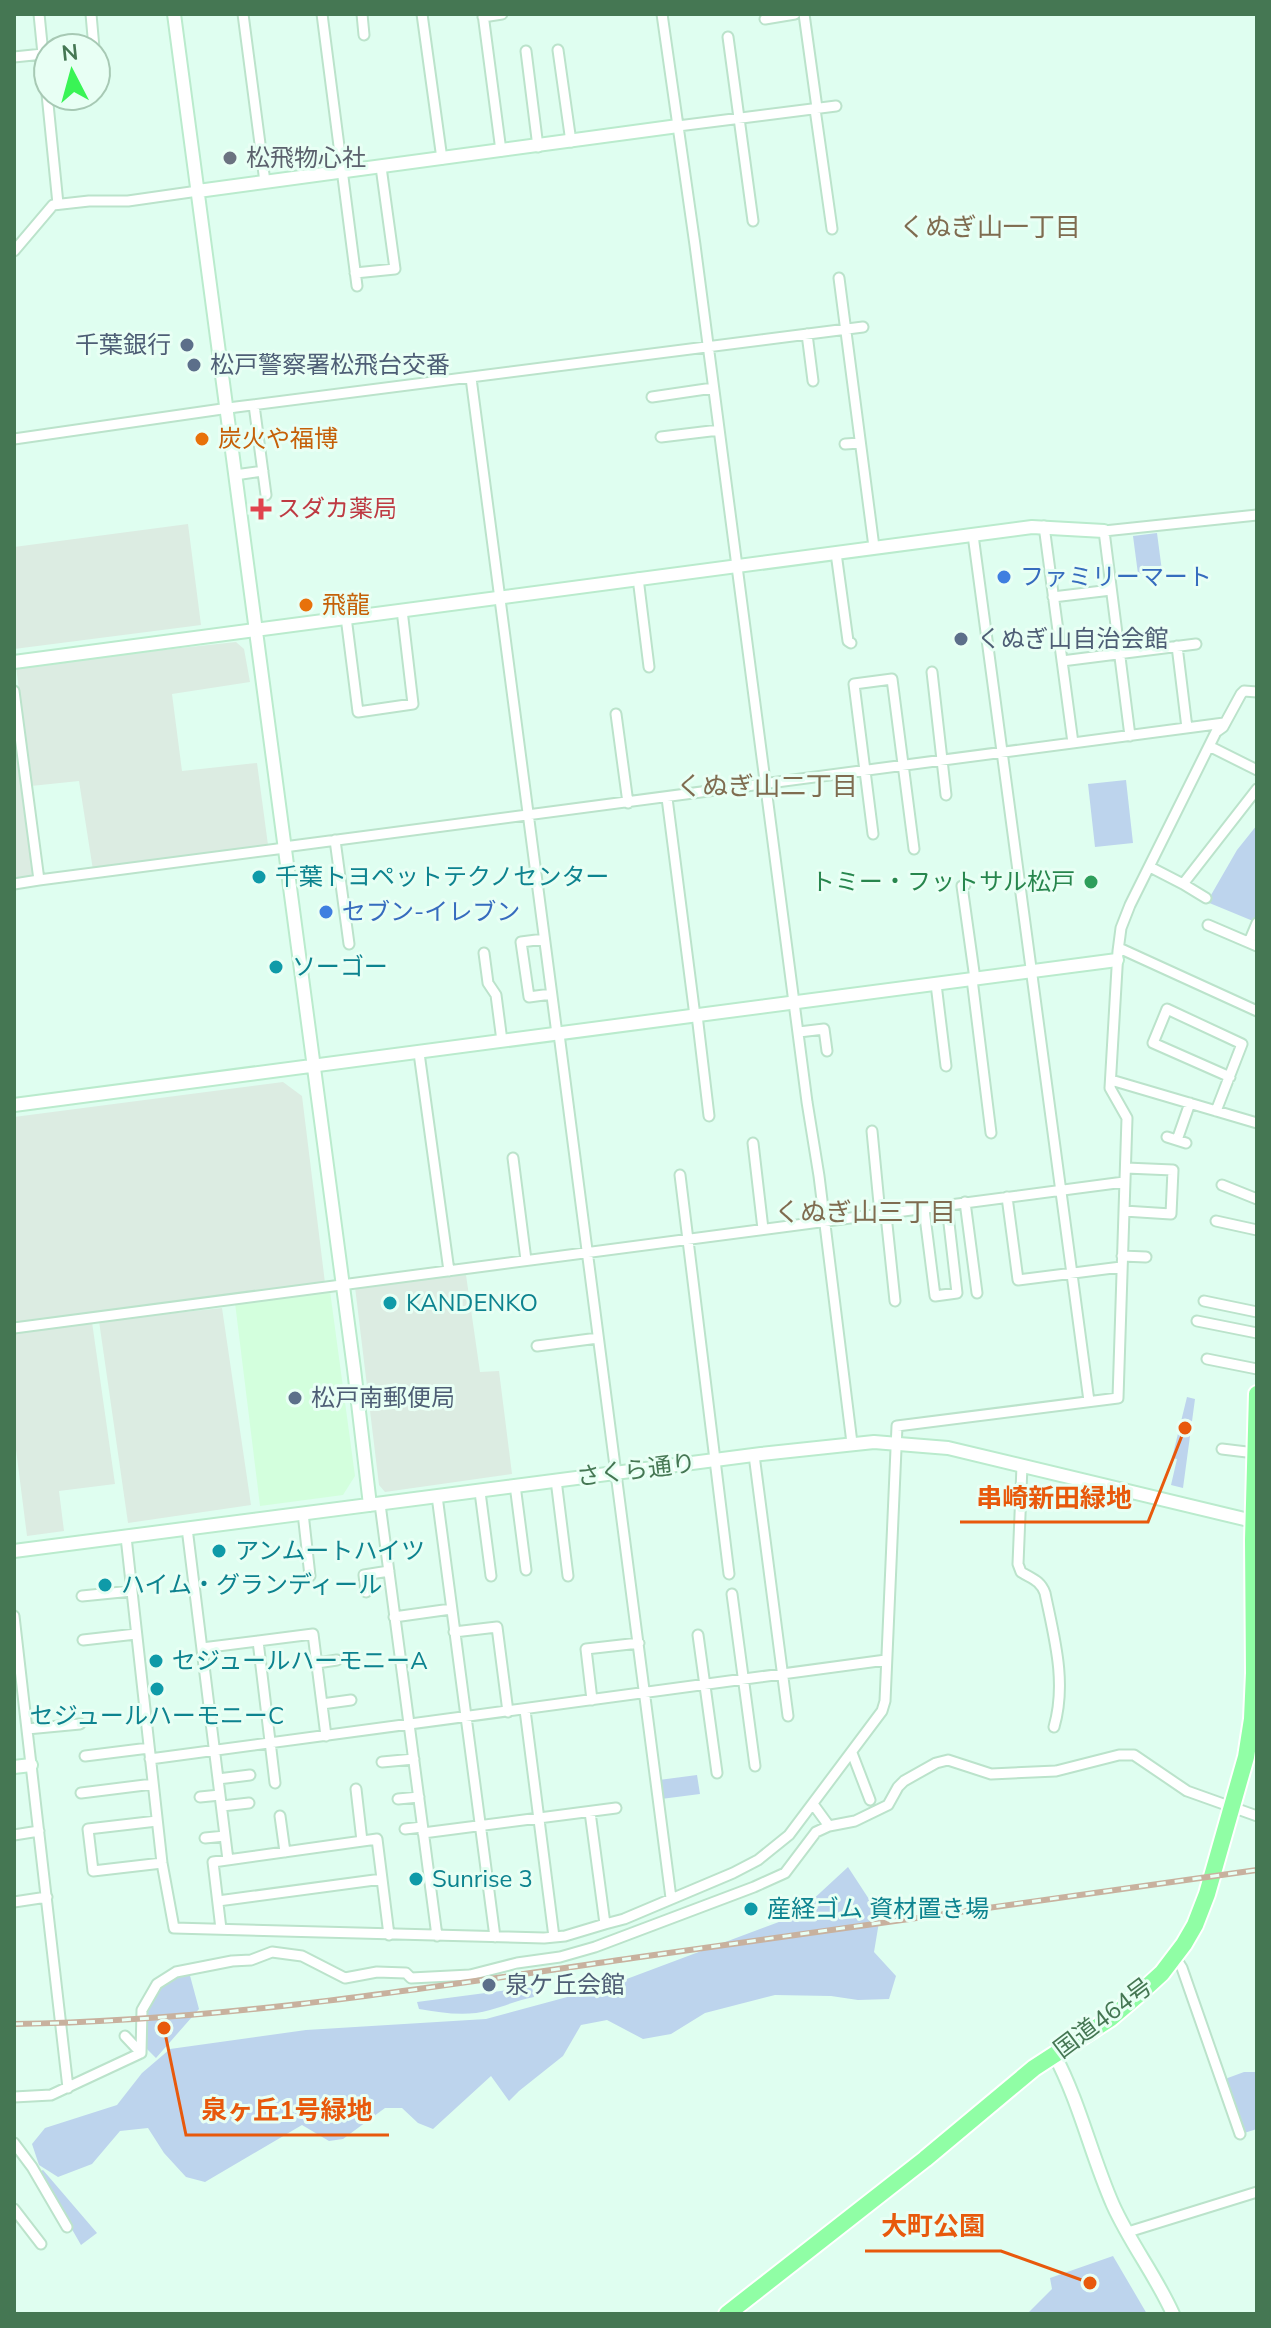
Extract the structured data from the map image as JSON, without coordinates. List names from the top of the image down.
{
  "streets": {
    "highway": ["国道464号"],
    "street": ["さくら通り"]
  },
  "crossings": [
    ["さくら通り", "国道464号"]
  ],
  "districts": ["くぬぎ山一丁目", "くぬぎ山二丁目", "くぬぎ山三丁目"],
  "places": {
    "other": [
      "松飛物心社",
      "千葉銀行",
      "松戸警察署松飛台交番",
      "炭火や福博",
      "ファミリーマート",
      "飛龍",
      "くぬぎ山自治会館",
      "千葉トヨペットテクノセンター",
      "トミー・フットサル松戸",
      "セブン-イレブン",
      "ソーゴー",
      "KANDENKO",
      "松戸南郵便局",
      "串崎新田緑地",
      "アンムートハイツ",
      "ハイム・グランディール",
      "セジュールハーモニーA",
      "セジュールハーモニーC",
      "Sunrise 3",
      "産経ゴム 資材置き場",
      "泉ケ丘会館",
      "泉ヶ丘1号緑地",
      "大町公園"
    ],
    "health": ["スダカ薬局"]
  },
  "north": "top"
}
